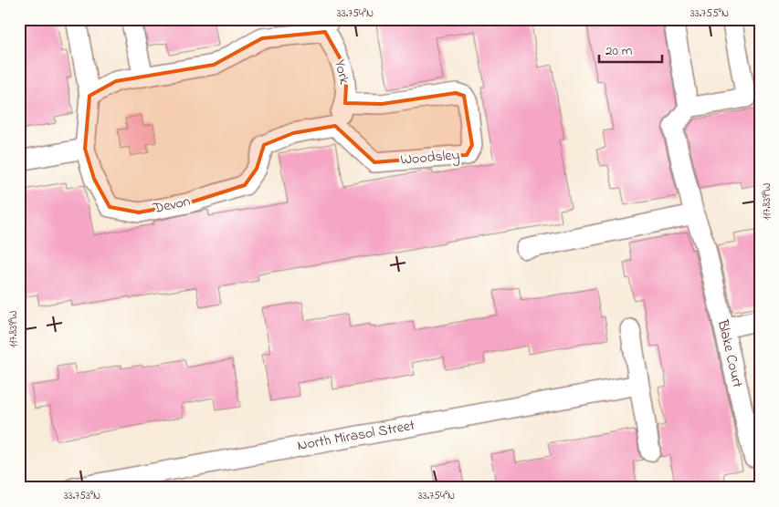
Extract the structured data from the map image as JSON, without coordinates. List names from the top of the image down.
{
  "streets": {
    "street": [
      "York",
      "Woodsley",
      "Devon",
      "Blake Court",
      "North Mirasol Street"
    ]
  },
  "crossings": [
    ["York", "Woodsley"],
    ["York", "Devon"],
    ["Woodsley", "Devon"]
  ],
  "scale_bar": "20 m",
  "coordinates": [
    "33.754°N",
    "33.755°N",
    "117.839°W",
    "33.753°N"
  ]
}
